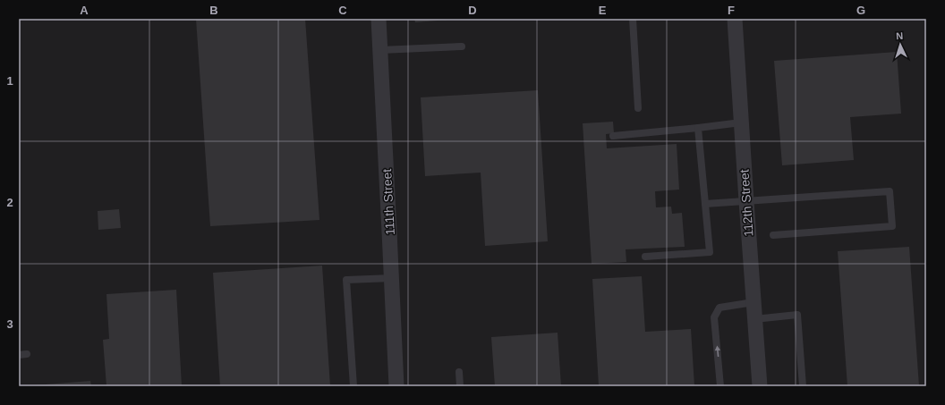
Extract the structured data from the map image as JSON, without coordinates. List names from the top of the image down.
{
  "streets": {
    "street": ["111th Street", "112th Street"]
  },
  "north": "top",
  "grid": {
    "columns": [
      "A",
      "B",
      "C",
      "D",
      "E",
      "F",
      "G"
    ],
    "rows": ["1", "2", "3"]
  }
}
